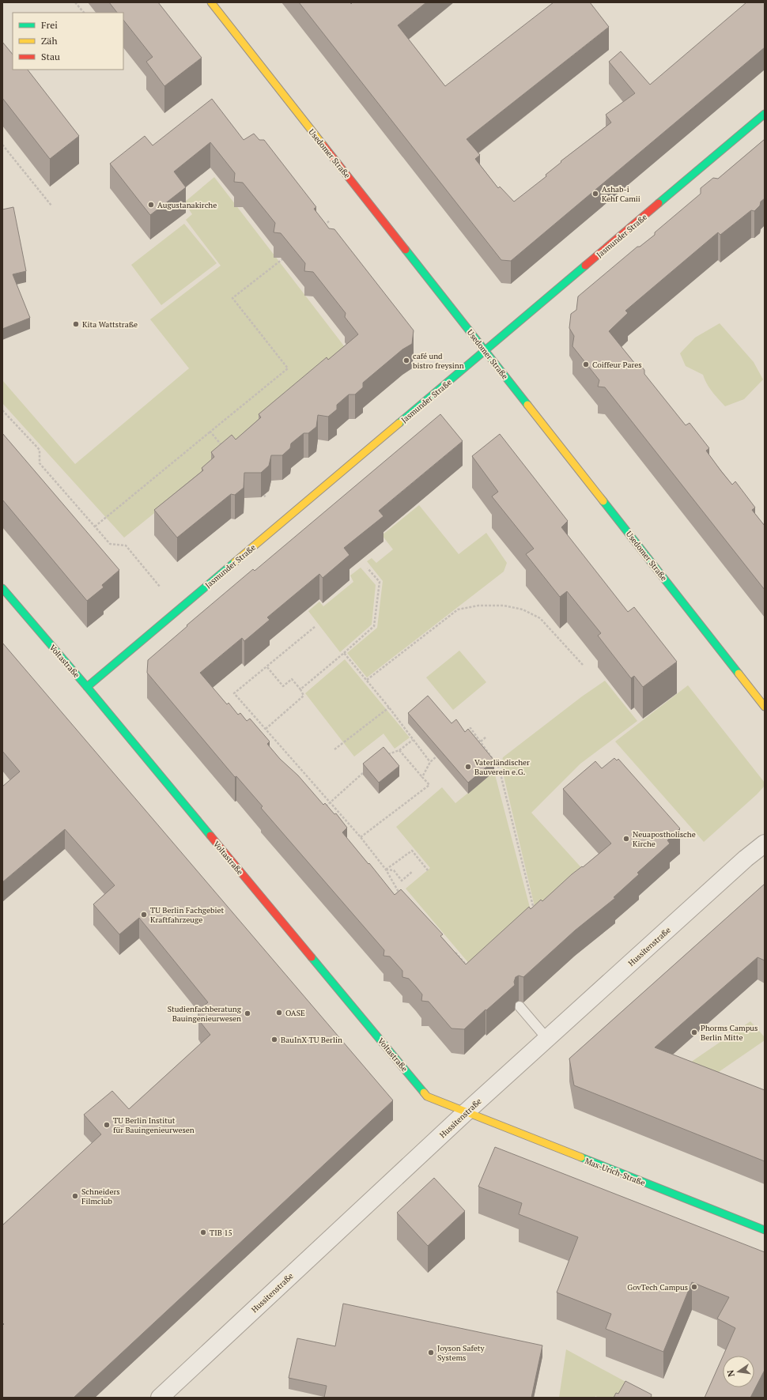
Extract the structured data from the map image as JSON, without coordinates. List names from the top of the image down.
{
  "streets": {
    "street": [
      "Usedomer Straße",
      "Jasmunder Straße",
      "Voltastraße",
      "Hussitenstraße",
      "Max-Urich-Straße"
    ]
  },
  "crossings": [
    ["Usedomer Straße", "Jasmunder Straße"],
    ["Jasmunder Straße", "Voltastraße"],
    ["Voltastraße", "Hussitenstraße"],
    ["Voltastraße", "Max-Urich-Straße"],
    ["Hussitenstraße", "Max-Urich-Straße"]
  ],
  "places": [
    "Ashab-i Kehf Camii",
    "Augustanakirche",
    "Kita Wattstraße",
    "café und bistro freysinn",
    "Coiffeur Pares",
    "Vaterländischer Bauverein e.G.",
    "Neuapostholische Kirche",
    "TU Berlin Fachgebiet Kraftfahrzeuge",
    "OASE",
    "Studienfachberatung Bauingenieurwesen",
    "Phorms Campus Berlin Mitte",
    "BauInX TU Berlin",
    "TU Berlin Institut für Bauingenieurwesen",
    "Schneiders Filmclub",
    "TIB 15",
    "GovTech Campus",
    "Joyson Safety Systems"
  ],
  "legend": ["Frei", "Zäh", "Stau"],
  "north": "left"
}
